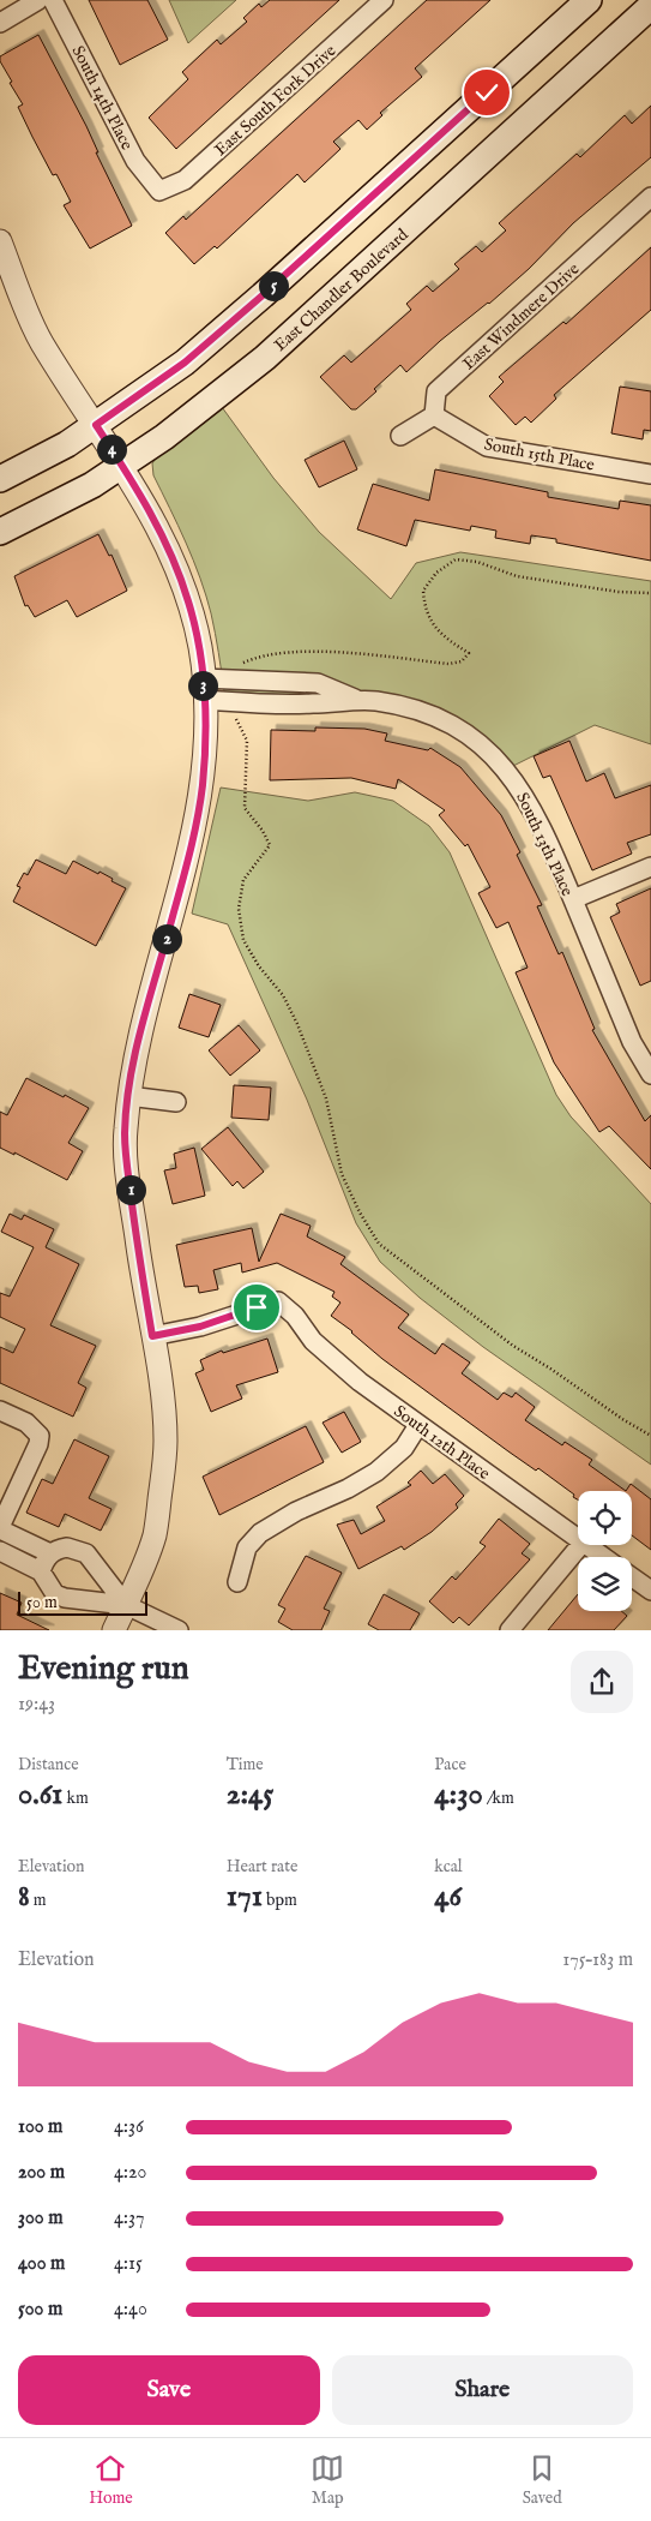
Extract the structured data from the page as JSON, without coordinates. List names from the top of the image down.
{
  "streets": {
    "main road": ["East Chandler Boulevard"],
    "street": [
      "South 14th Place",
      "East South Fork Drive",
      "East Windmere Drive",
      "South 15th Place",
      "South 13th Place",
      "South 12th Place"
    ]
  },
  "crossings": [
    ["South 14th Place", "East South Fork Drive"],
    ["East Windmere Drive", "South 15th Place"]
  ],
  "scale_bar": "50 m",
  "page": {
    "pins": [
      "5",
      "4",
      "3",
      "2",
      "1"
    ],
    "scale": "50 m",
    "heading": ["Evening run", "19:43"],
    "stats": [
      ["Distance", "0.61 km"],
      ["Time", "2:45"],
      ["Pace", "4:30 /km"],
      ["Elevation", "8 m"],
      ["Heart rate", "171 bpm"],
      ["kcal", "46"]
    ],
    "chart": ["Elevation", "175–183 m"],
    "list": [
      {
        "name": "100 m",
        "note": "4:36"
      },
      {
        "name": "200 m",
        "note": "4:20"
      },
      {
        "name": "300 m",
        "note": "4:37"
      },
      {
        "name": "400 m",
        "note": "4:15"
      },
      {
        "name": "500 m",
        "note": "4:40"
      }
    ],
    "buttons": ["Save", "Share"],
    "tabs": ["Home", "Map", "Saved"]
  }
}
